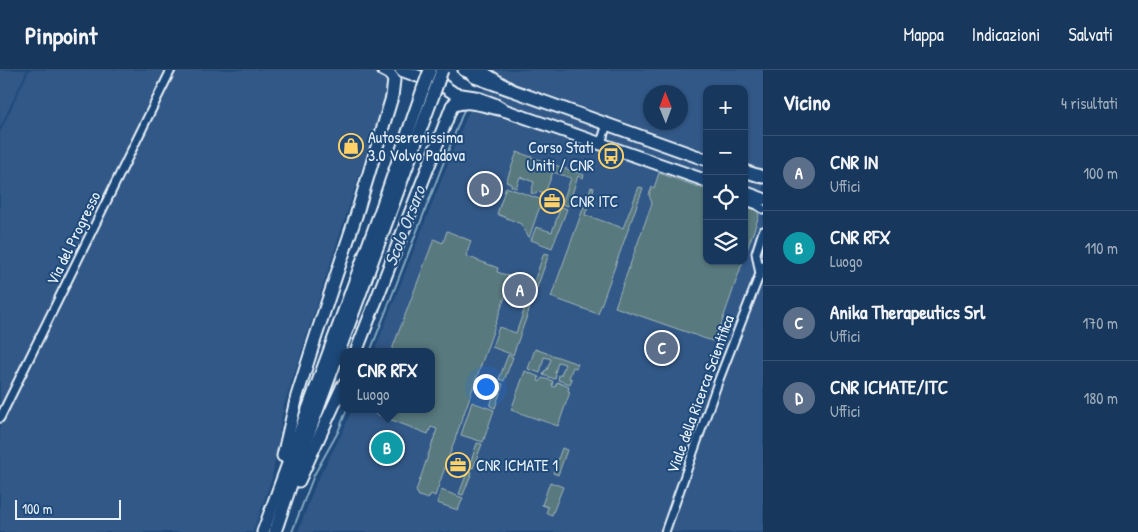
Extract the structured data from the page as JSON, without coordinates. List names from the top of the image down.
{
  "streets": {
    "street": ["Via del Progresso", "Viale della Ricerca Scientifica"]
  },
  "water": ["Scolo Orsaro"],
  "places": {
    "shop": ["Autoserenissima 3.0 Volvo Padova"],
    "bus stop": ["Corso Stati Uniti / CNR"],
    "office": ["CNR ITC", "CNR ICMATE 1"]
  },
  "scale_bar": "100 m",
  "north": "top",
  "page": {
    "header": "Pinpoint",
    "nav": ["Mappa", "Indicazioni", "Salvati"],
    "heading": ["Vicino", "4 risultati"],
    "map_buttons": ["+", "−"],
    "list": [
      {
        "mark": "A",
        "name": "CNR IN",
        "note": "Uffici",
        "value": "100 m"
      },
      {
        "mark": "B",
        "name": "CNR RFX",
        "note": "Luogo",
        "value": "110 m"
      },
      {
        "mark": "C",
        "name": "Anika Therapeutics Srl",
        "note": "Uffici",
        "value": "170 m"
      },
      {
        "mark": "D",
        "name": "CNR ICMATE/ITC",
        "note": "Uffici",
        "value": "180 m"
      }
    ],
    "pins": [
      "D",
      "A",
      "C",
      "B"
    ],
    "popup": ["CNR RFX", "Luogo"],
    "scale": "100 m"
  }
}
